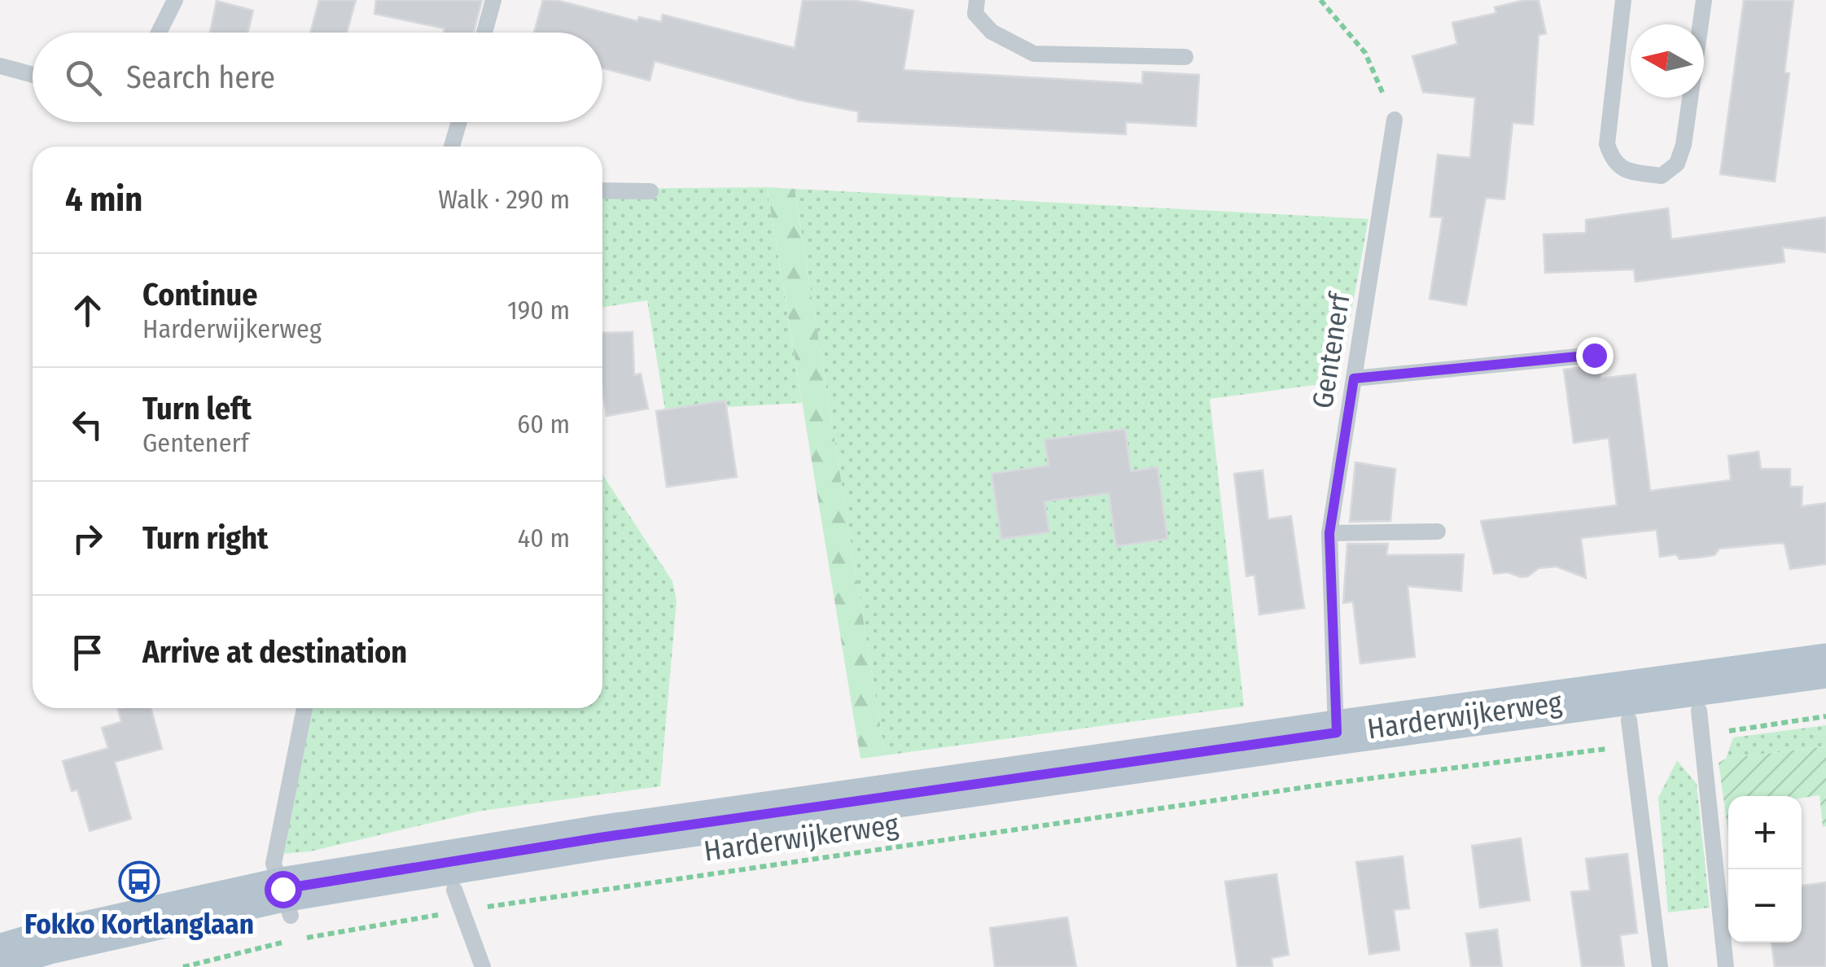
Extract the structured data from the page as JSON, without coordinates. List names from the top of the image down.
{
  "streets": {
    "main road": ["Harderwijkerweg"],
    "lane": ["Gentenerf"]
  },
  "crossings": [
    ["Gentenerf", "Harderwijkerweg"]
  ],
  "places": {
    "bus stop": ["Fokko Kortlanglaan"]
  },
  "north": "left",
  "page": {
    "search": "Search here",
    "heading": ["4 min", "Walk · 290 m"],
    "list": [
      ["Continue", "Harderwijkerweg", "190 m"],
      ["Turn left", "Gentenerf", "60 m"],
      ["Turn right", "40 m"],
      "Arrive at destination"
    ],
    "map_buttons": ["+", "−"]
  }
}
